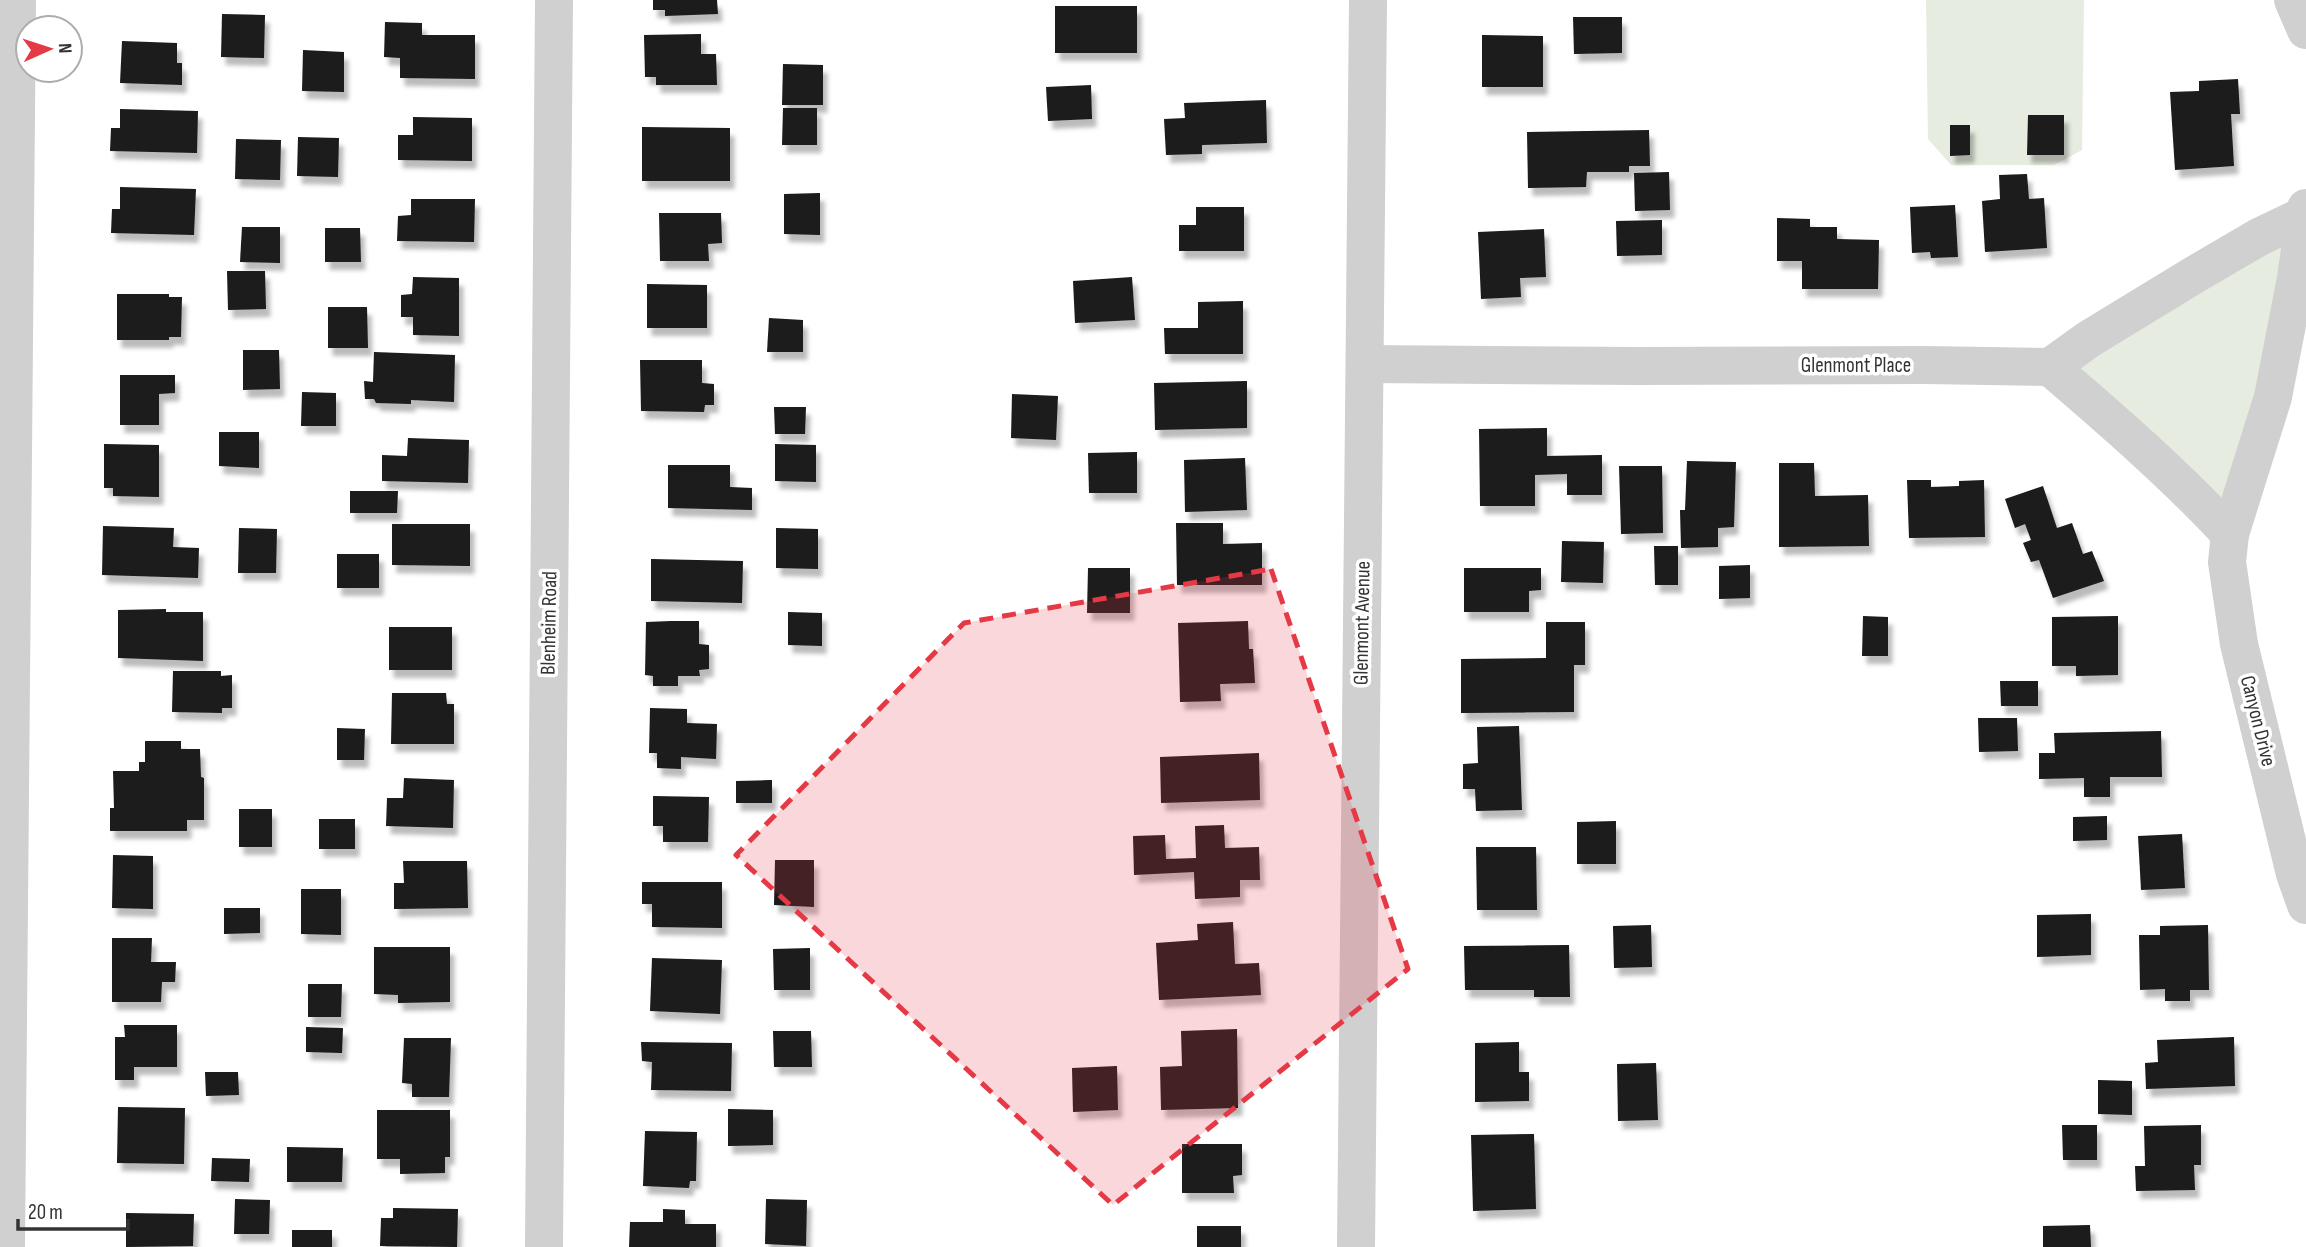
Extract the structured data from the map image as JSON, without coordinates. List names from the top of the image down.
{
  "streets": {
    "street": [
      "Glenmont Place",
      "Blenheim Road",
      "Glenmont Avenue",
      "Canyon Drive"
    ]
  },
  "crossings": [
    ["Glenmont Place", "Glenmont Avenue"]
  ],
  "scale_bar": "20 m",
  "north": "right"
}
